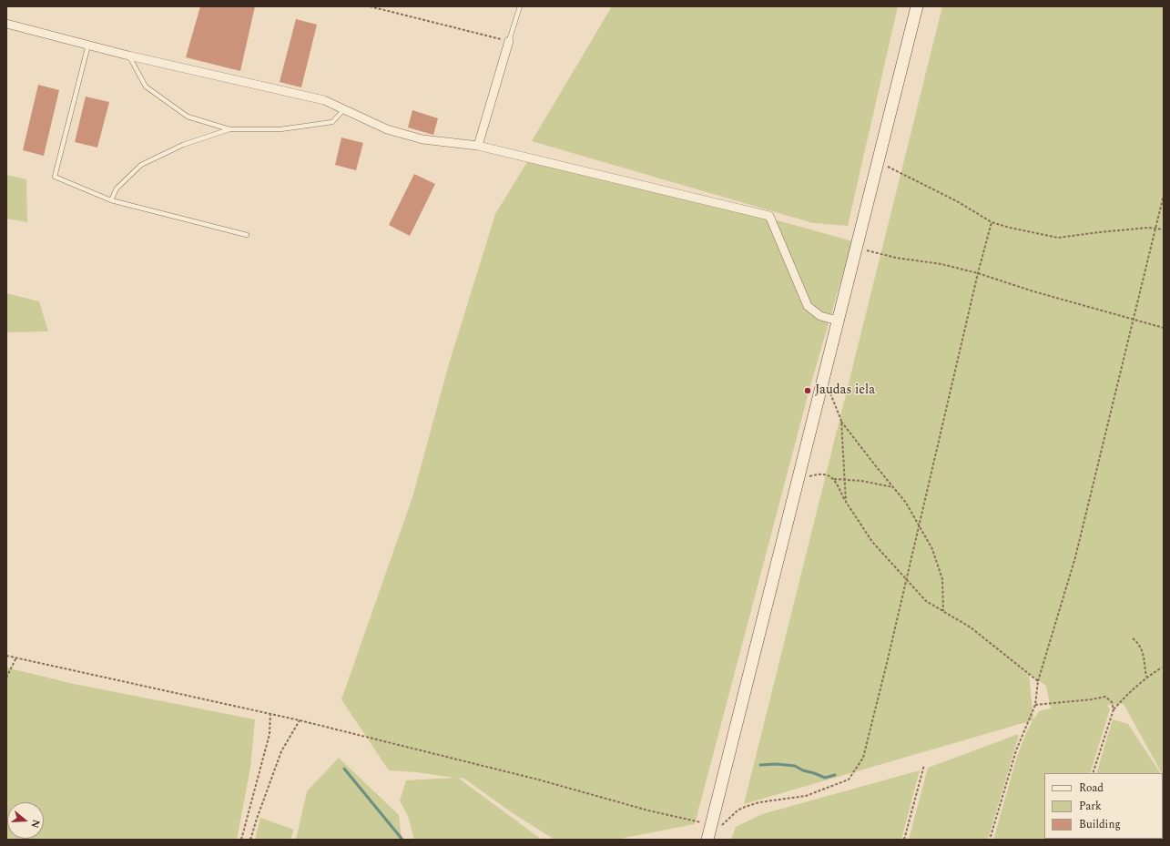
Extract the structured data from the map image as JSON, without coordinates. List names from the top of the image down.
{
  "places": ["Jaudas iela"],
  "legend": ["Road", "Park", "Building"],
  "north": "right"
}
